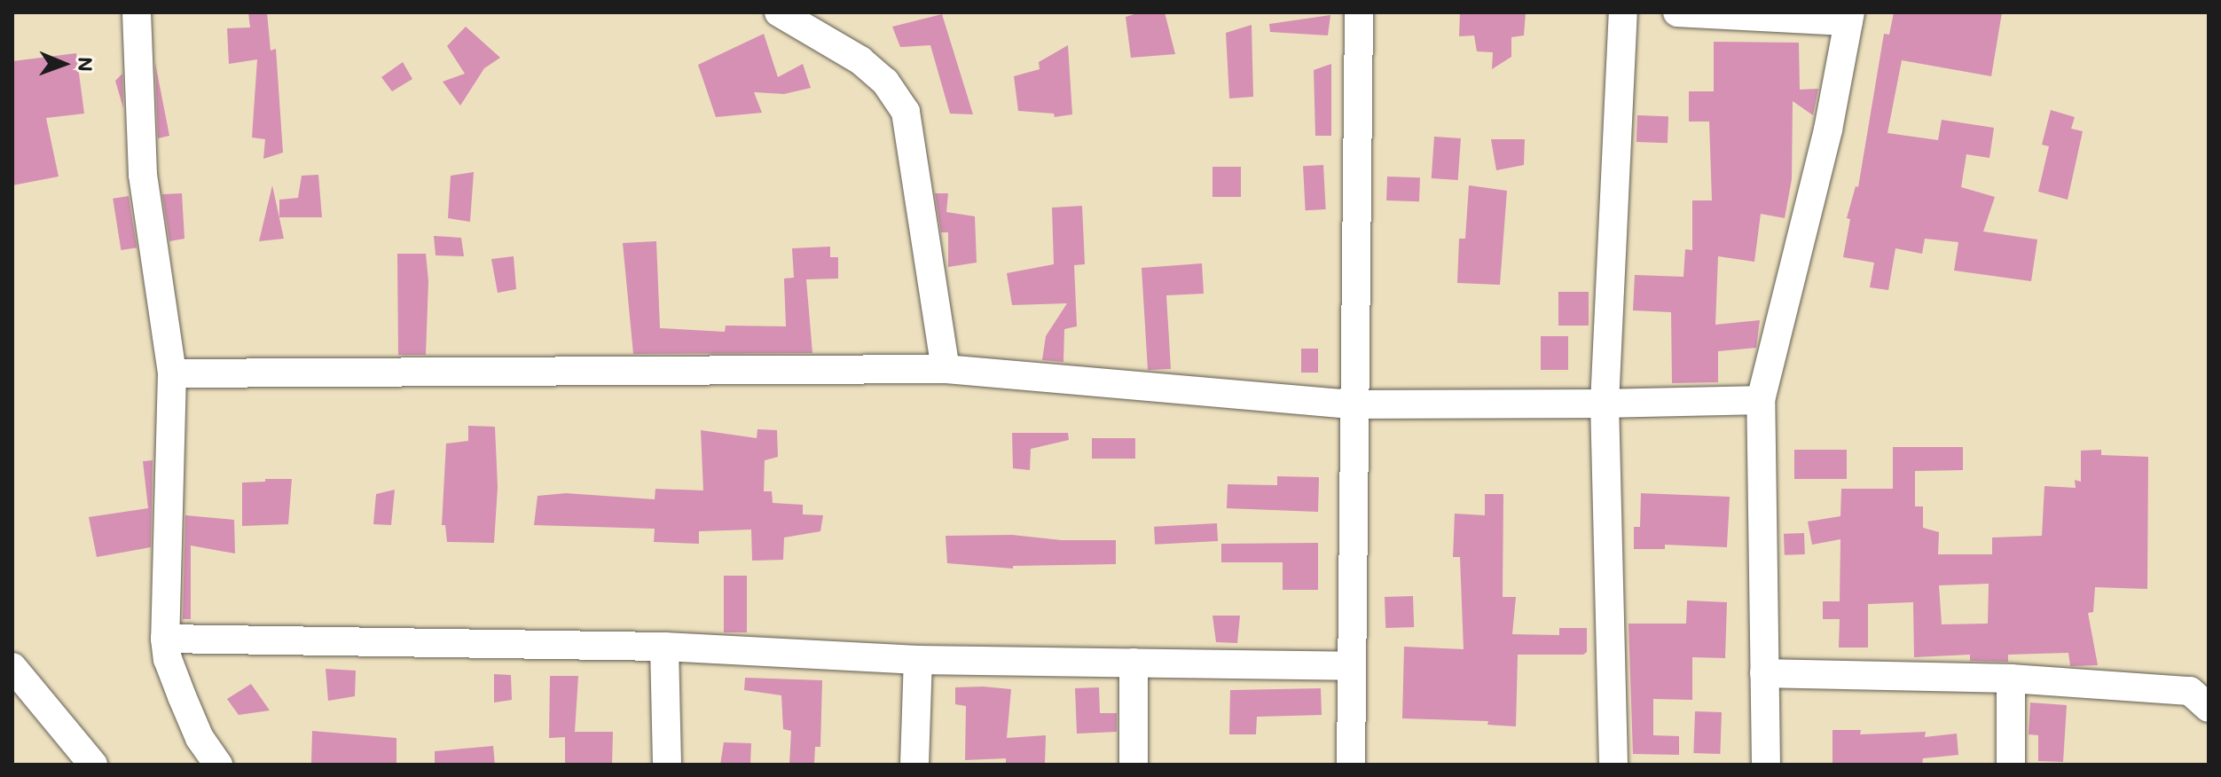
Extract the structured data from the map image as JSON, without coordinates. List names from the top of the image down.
{
  "north": "right"
}
